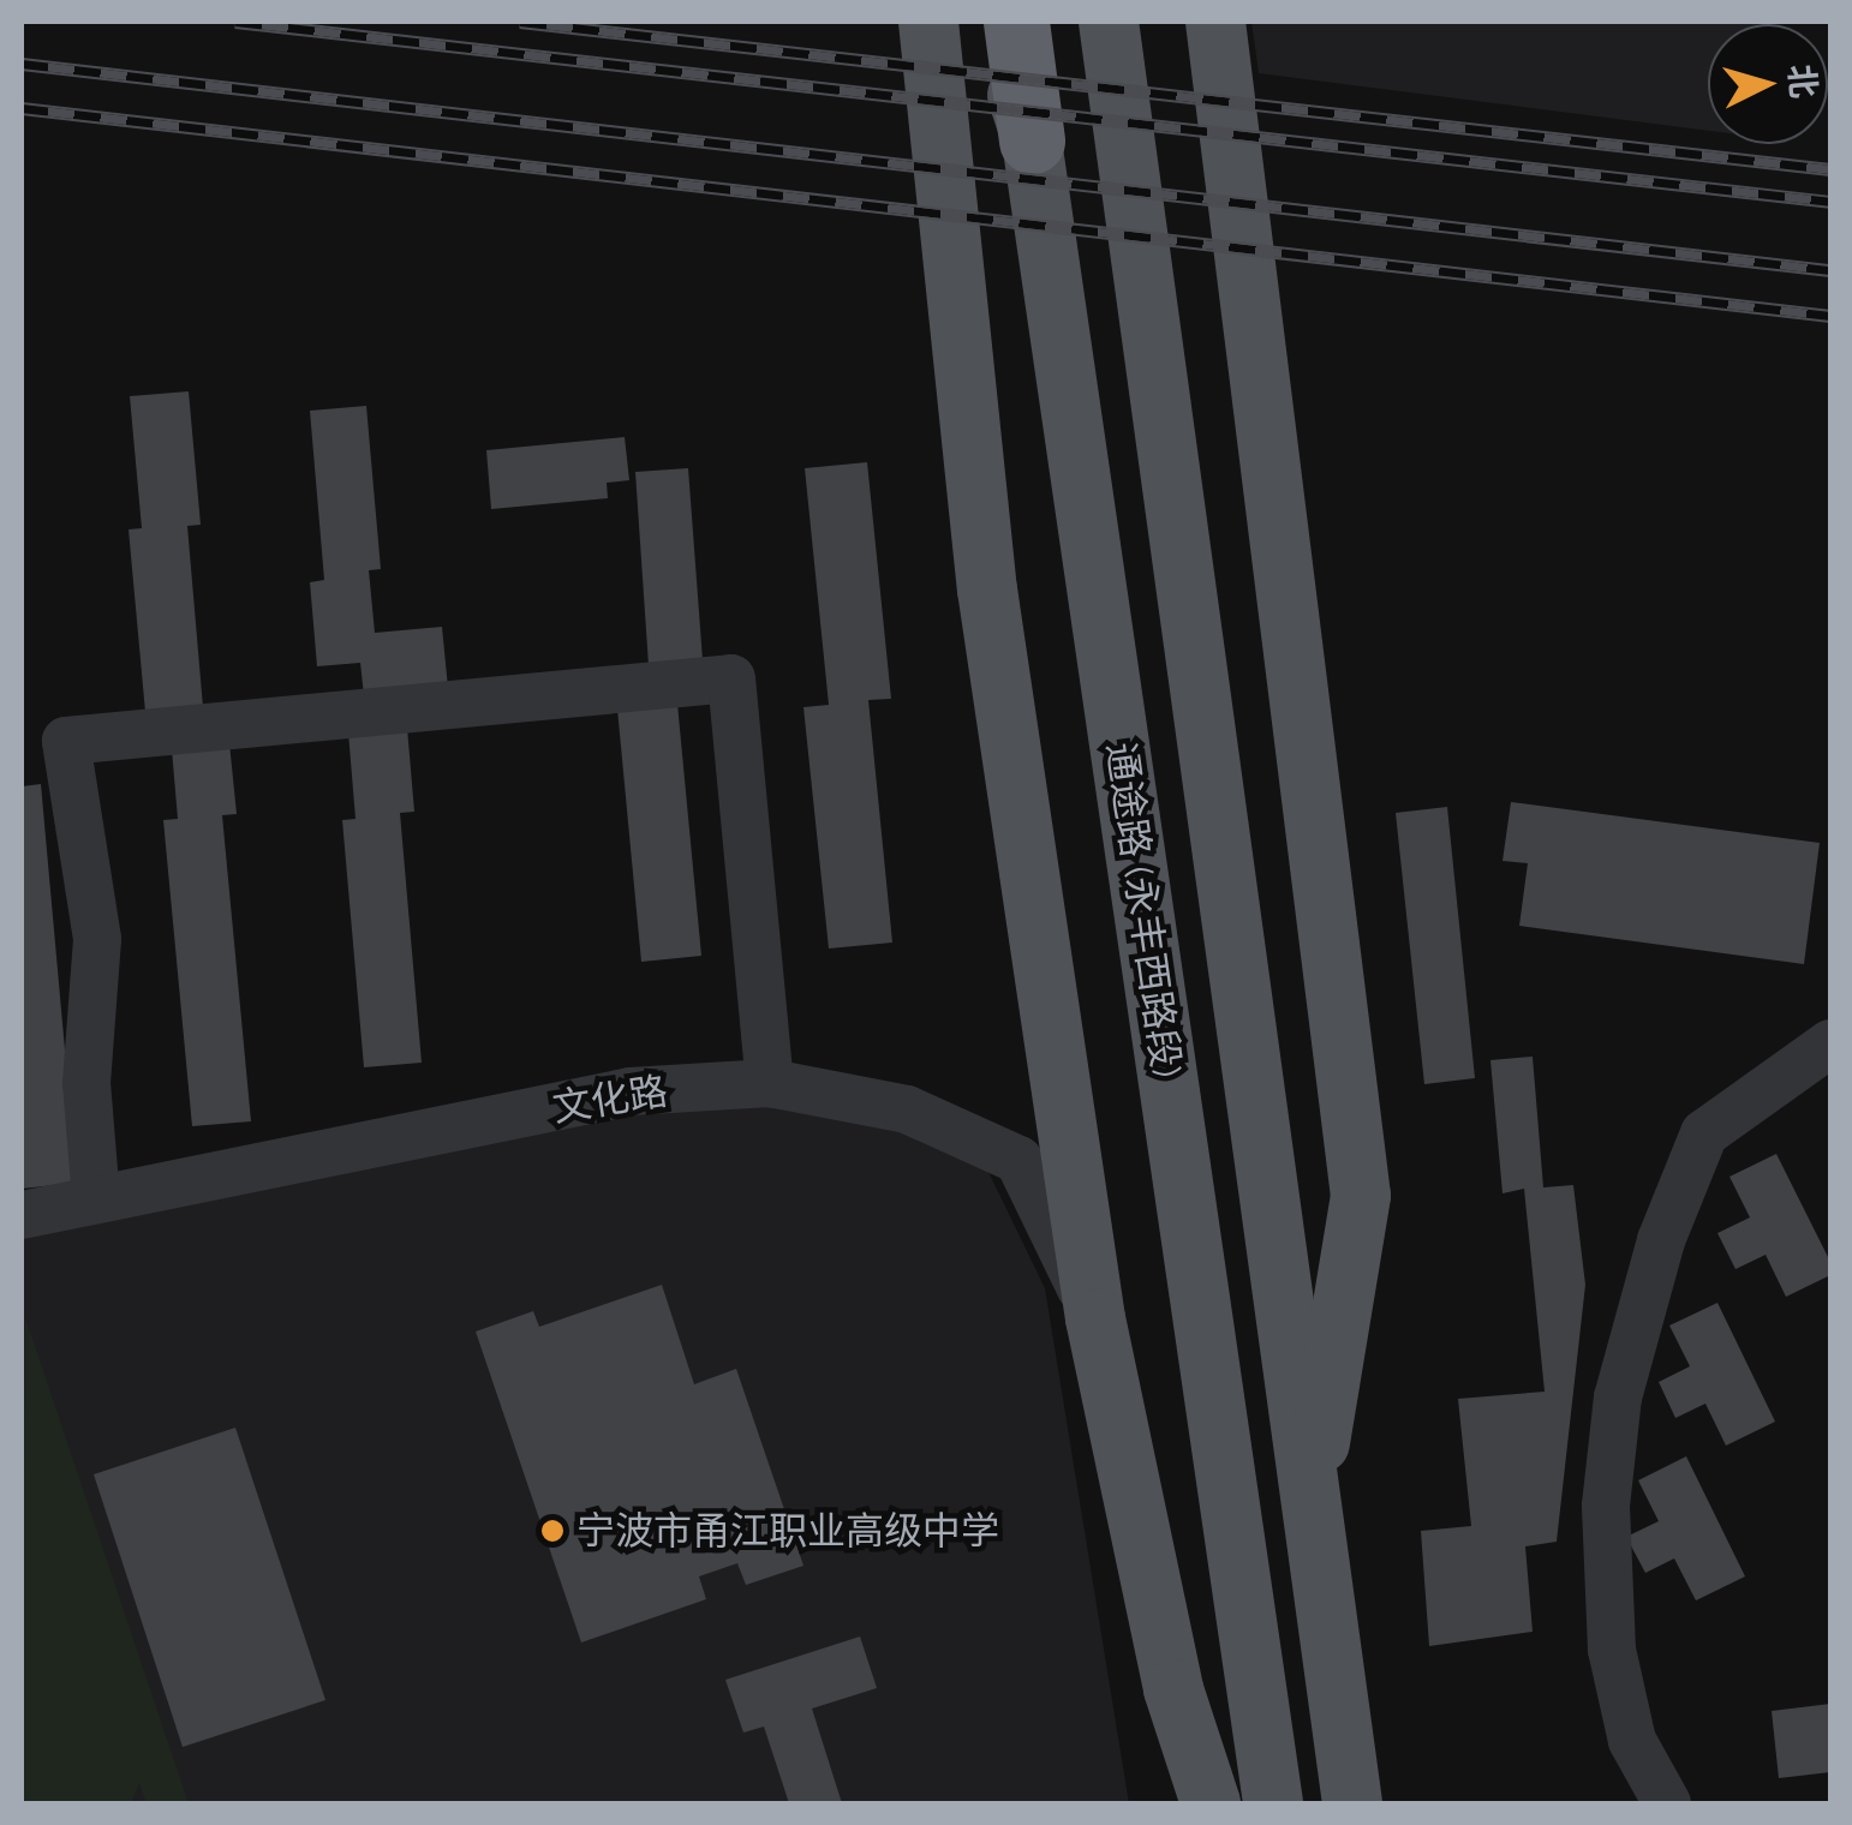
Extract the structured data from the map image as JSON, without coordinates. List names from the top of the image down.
{
  "streets": {
    "main road": ["通途路 (永丰西路段)"],
    "street": ["文化路"]
  },
  "places": ["宁波市甬江职业高级中学"],
  "north": "right"
}
